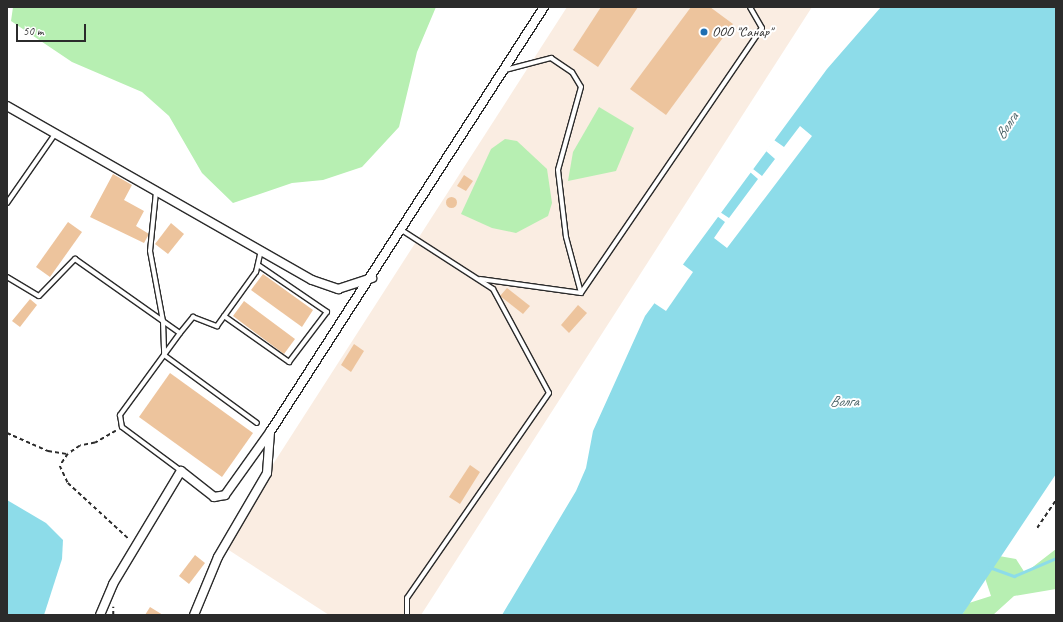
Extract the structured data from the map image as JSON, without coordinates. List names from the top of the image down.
{
  "water": ["Волга"],
  "places": ["ООО \"Санар\""],
  "scale_bar": "50 m"
}
